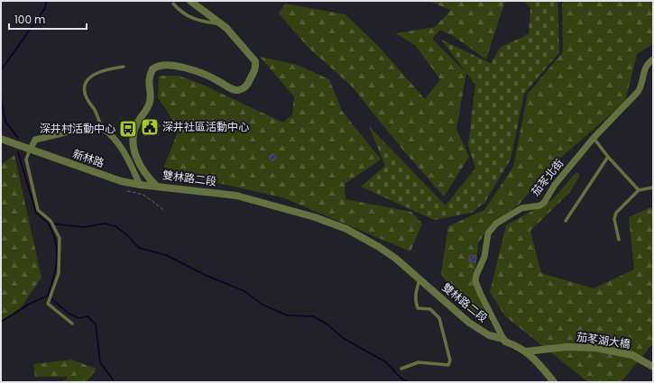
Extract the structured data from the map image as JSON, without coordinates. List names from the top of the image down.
{
  "streets": {
    "street": [
      "新林路",
      "茄苳北街",
      "雙林路二段",
      "茄苳湖大橋"
    ]
  },
  "crossings": [
    ["新林路", "雙林路二段"],
    ["茄苳北街", "雙林路二段"]
  ],
  "places": {
    "public building": ["深井社區活動中心"],
    "bus stop": ["深井村活動中心"]
  },
  "scale_bar": "100 m"
}
